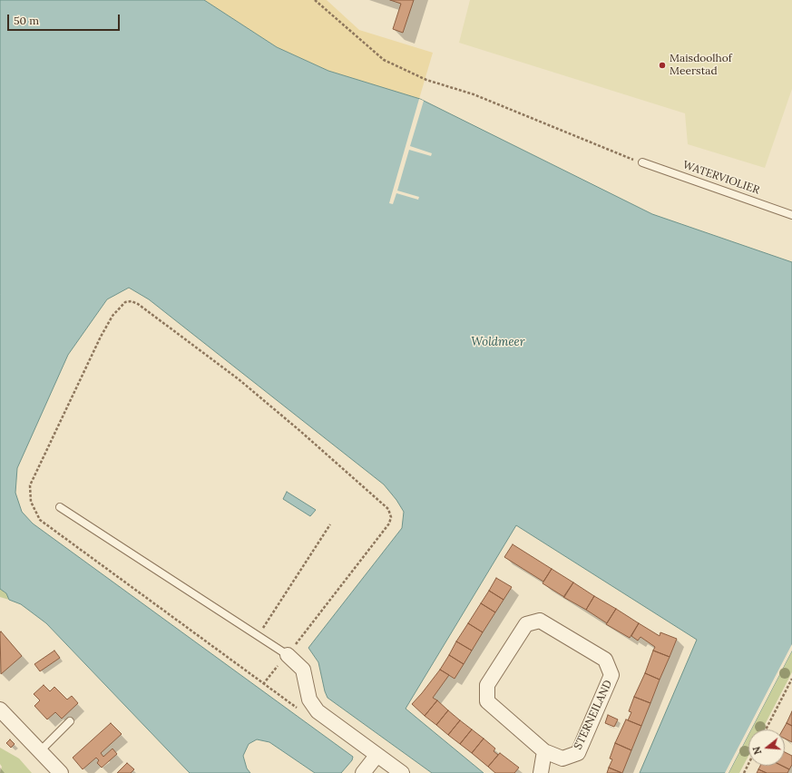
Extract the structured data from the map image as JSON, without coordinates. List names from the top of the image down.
{
  "streets": {
    "street": ["STERNEILAND"],
    "lane": ["WATERVIOLIER"]
  },
  "water": ["Woldmeer"],
  "places": ["Maisdoolhof Meerstad"],
  "scale_bar": "50 m",
  "north": "left"
}
